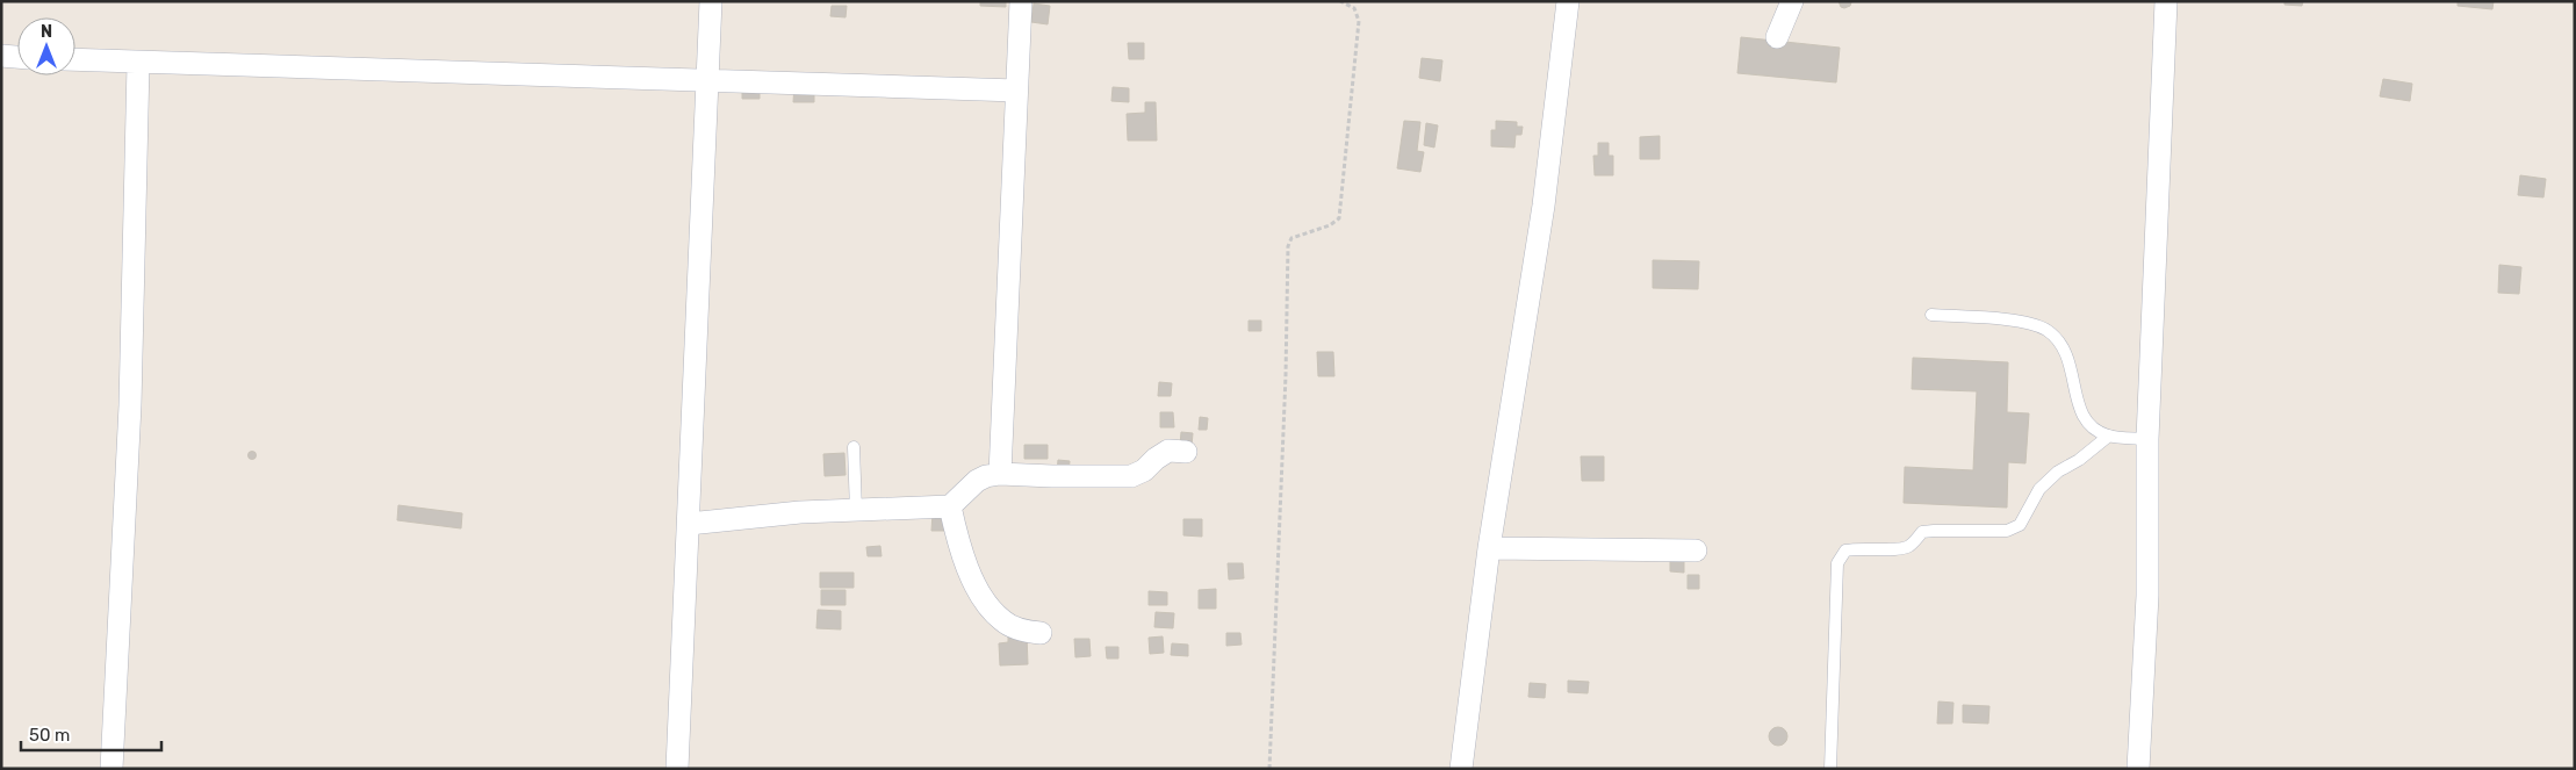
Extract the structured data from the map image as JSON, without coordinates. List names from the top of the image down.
{
  "scale_bar": "50 m",
  "north": "top"
}
